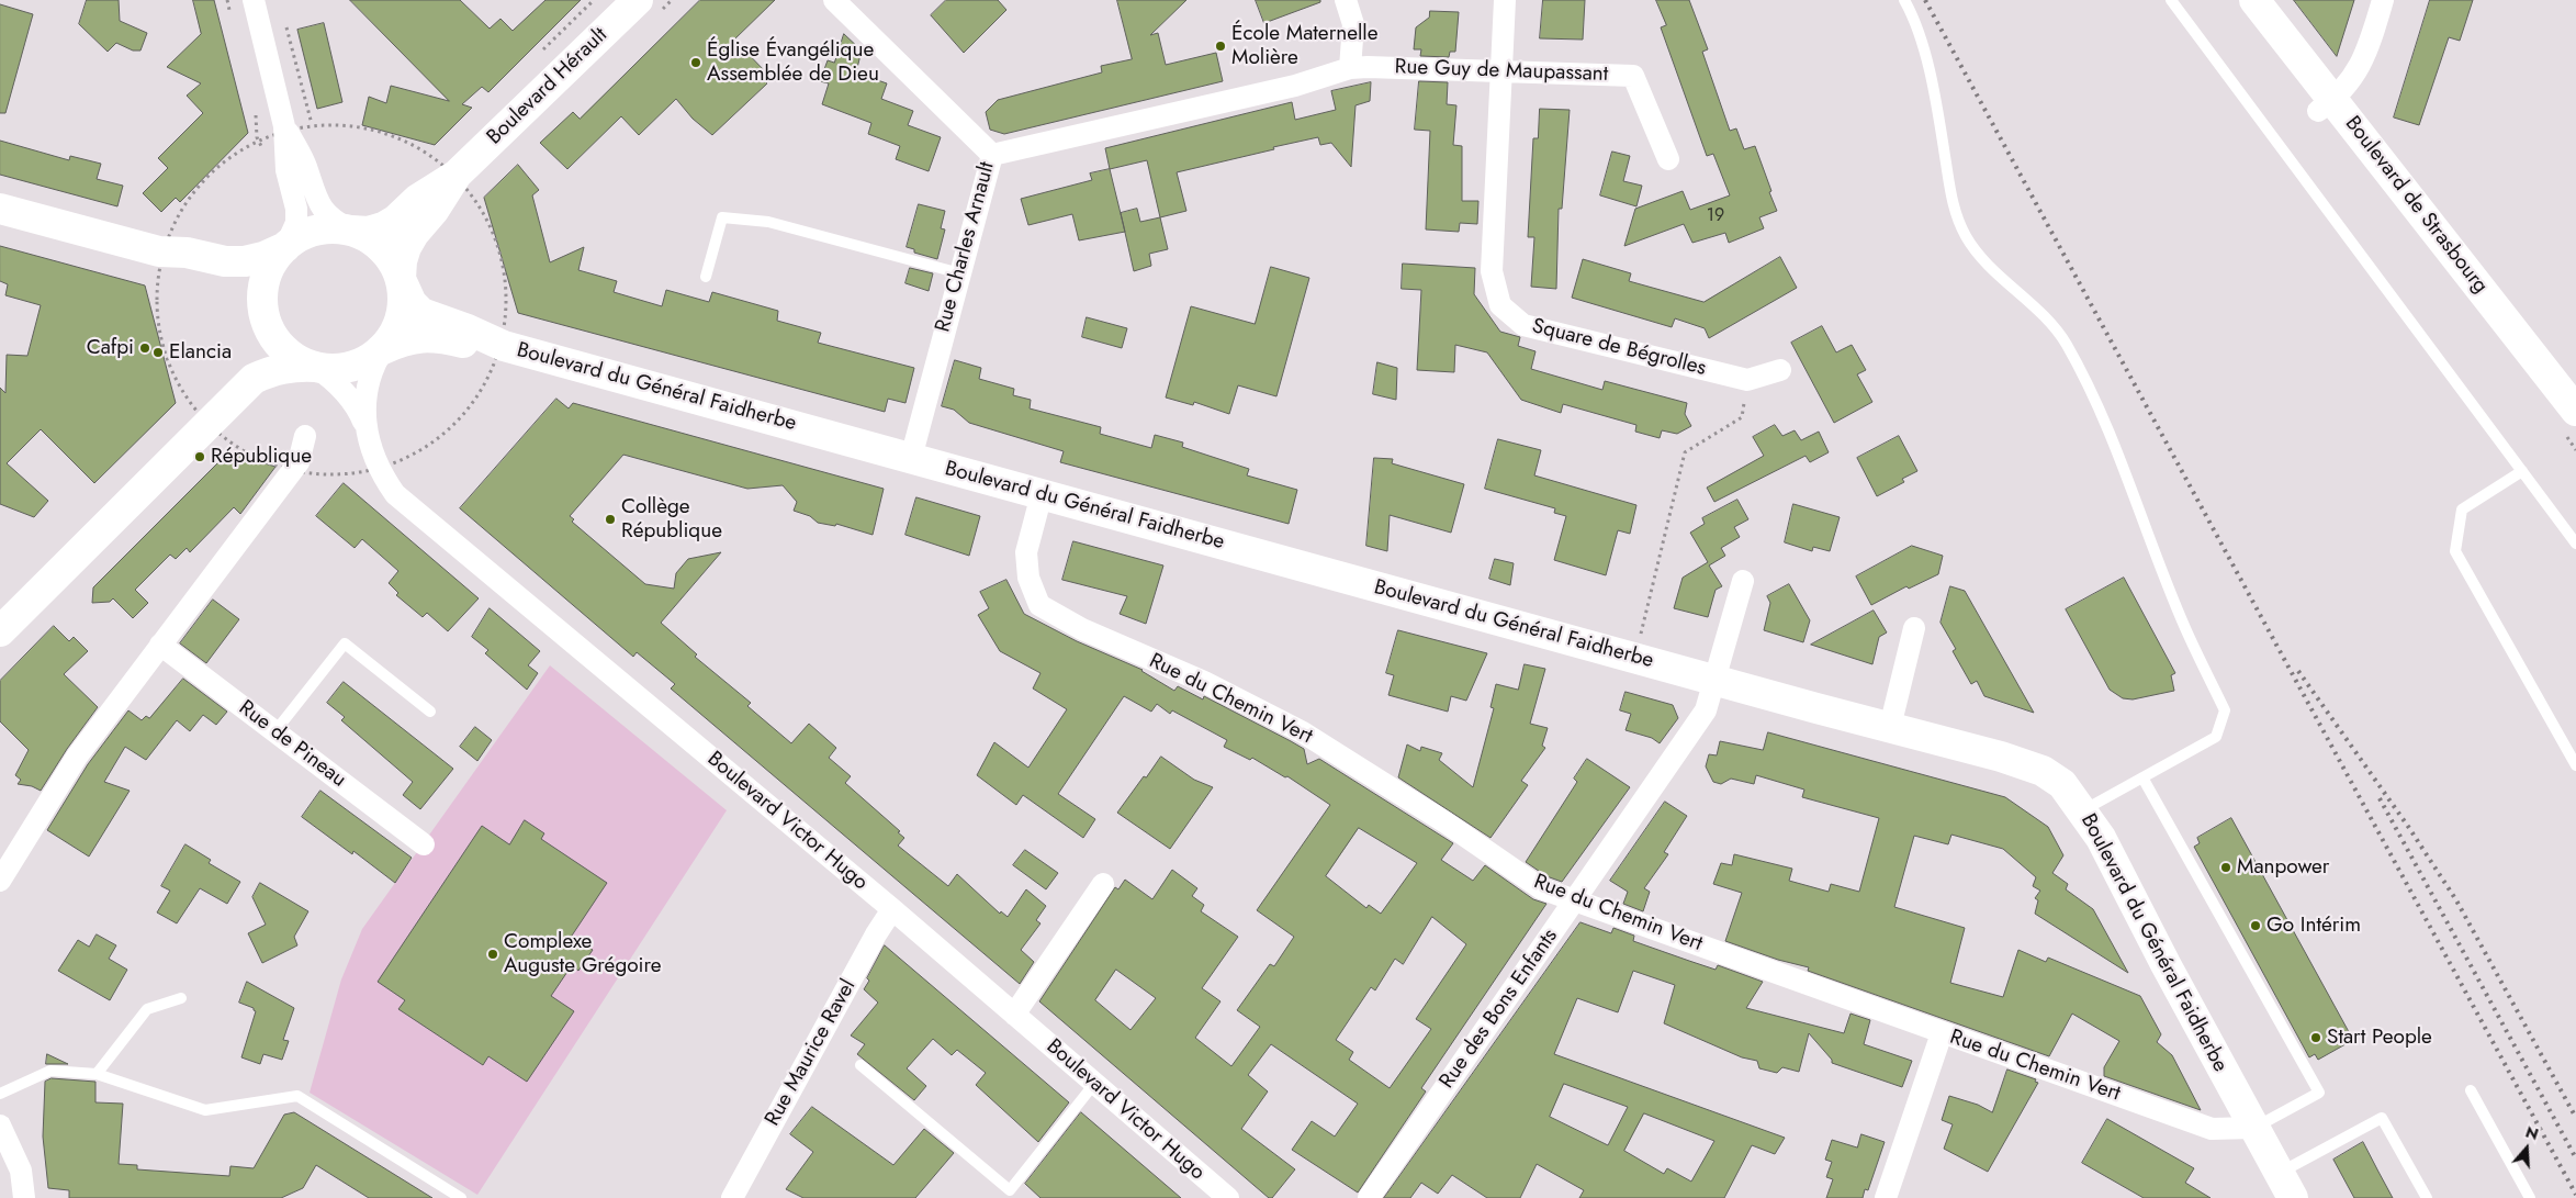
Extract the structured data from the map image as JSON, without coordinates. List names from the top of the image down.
{
  "streets": {
    "main road": ["Boulevard Hérault", "Boulevard de Strasbourg", "Boulevard du Général Faidherbe"],
    "street": [
      "Rue Guy de Maupassant",
      "Rue Charles Arnault",
      "Square de Bégrolles",
      "Rue du Chemin Vert",
      "Rue de Pineau",
      "Boulevard Victor Hugo",
      "Rue des Bons Enfants",
      "Rue Maurice Ravel"
    ]
  },
  "crossings": [
    ["Rue Guy de Maupassant", "Rue Charles Arnault"],
    ["Rue Guy de Maupassant", "Square de Bégrolles"],
    ["Boulevard Hérault", "Boulevard du Général Faidherbe"],
    ["Boulevard Hérault", "Boulevard Victor Hugo"],
    ["Rue Charles Arnault", "Boulevard du Général Faidherbe"],
    ["Boulevard du Général Faidherbe", "Rue du Chemin Vert"],
    ["Boulevard du Général Faidherbe", "Boulevard Victor Hugo"],
    ["Boulevard du Général Faidherbe", "Rue des Bons Enfants"],
    ["Rue du Chemin Vert", "Rue des Bons Enfants"],
    ["Boulevard Victor Hugo", "Rue Maurice Ravel"]
  ],
  "places": [
    "École Maternelle Molière",
    "Église Évangélique Assemblée de Dieu",
    "Cafpi",
    "Elancia",
    "République",
    "Collège République",
    "Manpower",
    "Go Intérim",
    "Complexe Auguste Grégoire",
    "Start People"
  ],
  "house_numbers": ["19"],
  "north": "top"
}
